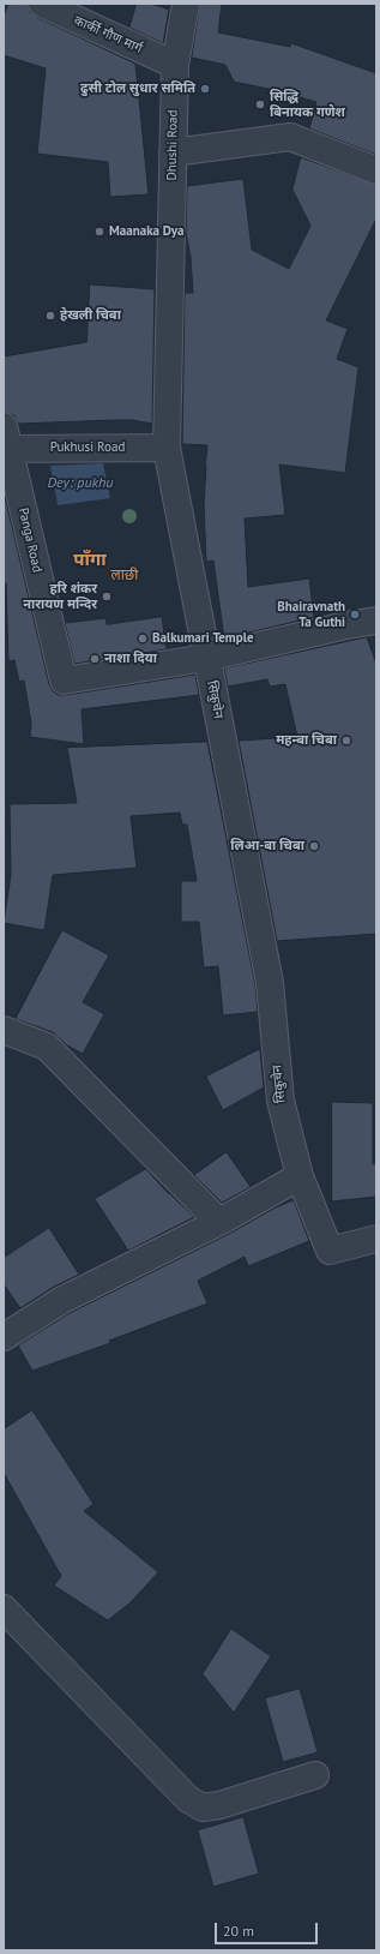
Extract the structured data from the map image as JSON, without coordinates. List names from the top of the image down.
{
  "streets": {
    "street": [
      "कार्की गौण मार्ग",
      "Dhushi Road",
      "Pukhusi Road",
      "Panga Road",
      "सिकुचेन"
    ]
  },
  "crossings": [
    ["कार्की गौण मार्ग", "Dhushi Road"],
    ["Dhushi Road", "Pukhusi Road"],
    ["Dhushi Road", "सिकुचेन"],
    ["Pukhusi Road", "Panga Road"],
    ["Pukhusi Road", "सिकुचेन"],
    ["Panga Road", "सिकुचेन"]
  ],
  "districts": ["पाँगा", "लाछी"],
  "water": ["Dey: pukhu"],
  "places": [
    "ढुसी टोल सुधार समिति",
    "सिद्धि बिनायक गणेश",
    "Maanaka Dya",
    "हेखली चिबा",
    "हरि शंकर नारायण मन्दिर",
    "Bhairavnath Ta Guthi",
    "Balkumari Temple",
    "नाशा दिया",
    "महन्बा चिबा",
    "लिआ-बा चिबा"
  ],
  "scale_bar": "20 m"
}
